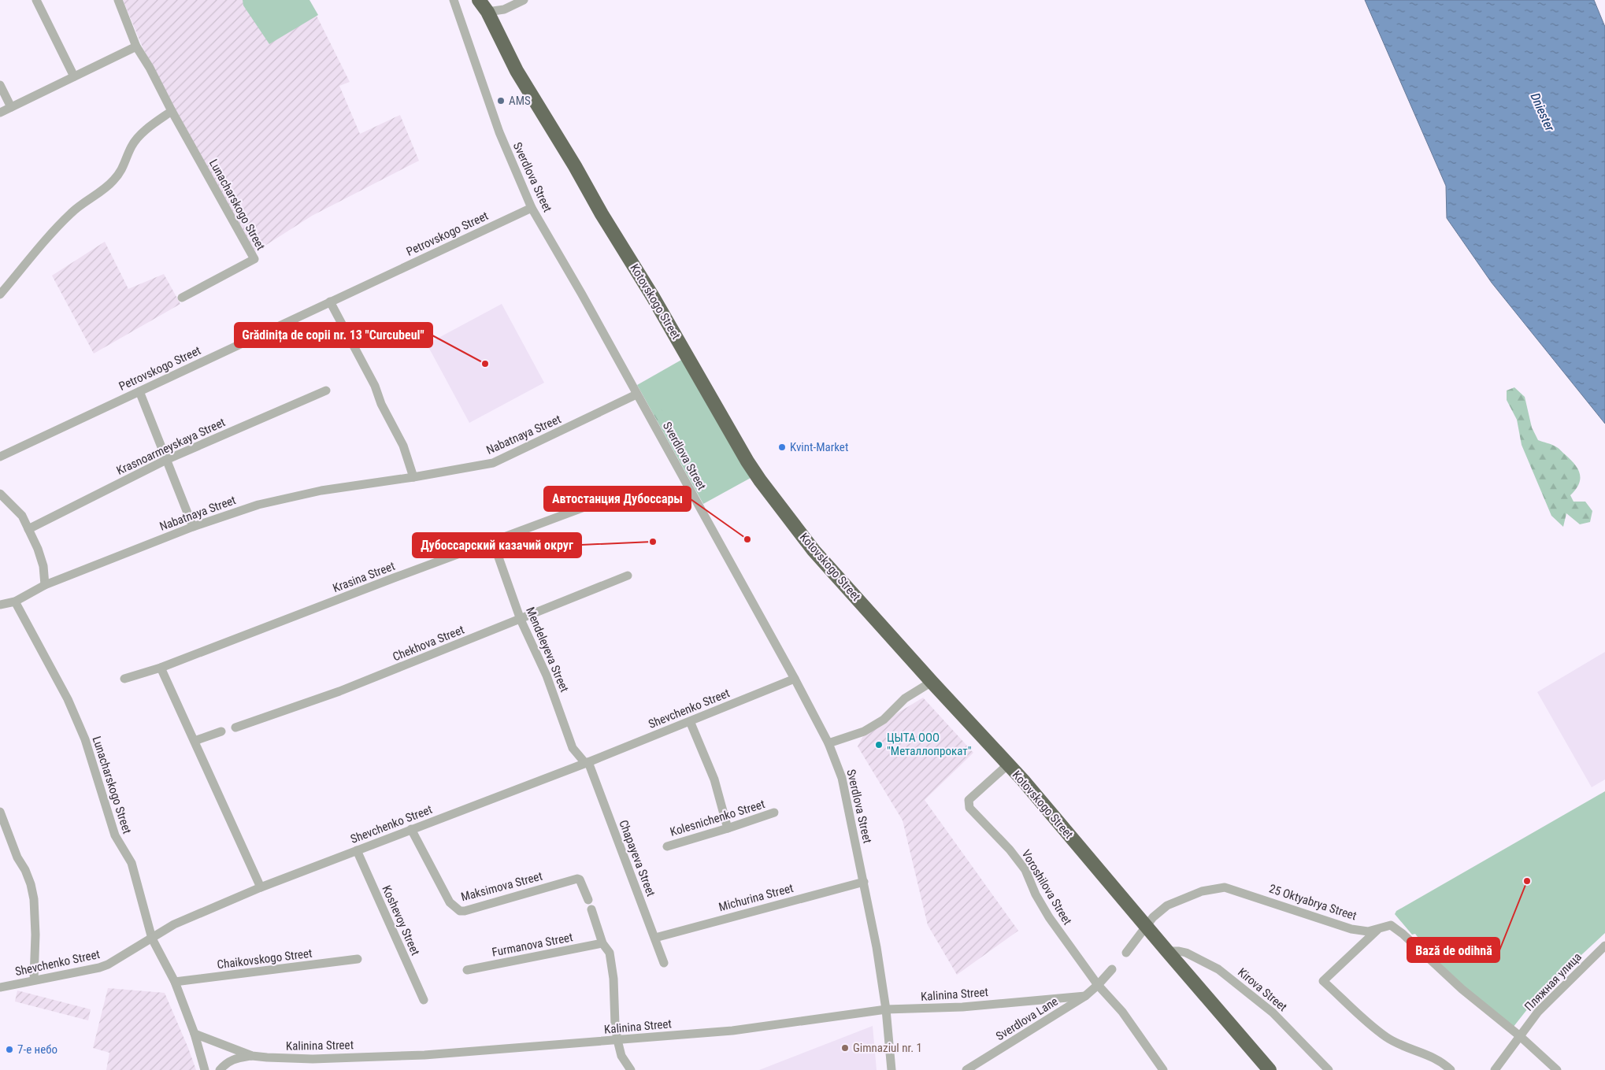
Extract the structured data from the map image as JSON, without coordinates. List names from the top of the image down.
{
  "streets": {
    "highway": ["Kotovskogo Street"],
    "street": [
      "Sverdlova Street",
      "Lunacharskogo Street",
      "Petrovskogo Street",
      "Nabatnaya Street",
      "Krasnoarmeyskaya Street",
      "Krasina Street",
      "Chekhova Street",
      "Mendeleyeva Street",
      "Shevchenko Street",
      "Kolesnichenko Street",
      "Chapayeva Street",
      "Maksimova Street",
      "Voroshilova Street",
      "Michurina Street",
      "25 Oktyabrya Street",
      "Koshevoy Street",
      "Furmanova Street",
      "Chaikovskogo Street",
      "Пляжная улица",
      "Kirova Street",
      "Kalinina Street",
      "Sverdlova Lane"
    ]
  },
  "crossings": [
    ["Sverdlova Street", "Petrovskogo Street"],
    ["Sverdlova Street", "Nabatnaya Street"],
    ["Sverdlova Street", "Shevchenko Street"],
    ["Sverdlova Street", "Michurina Street"],
    ["Sverdlova Street", "Kalinina Street"],
    ["Lunacharskogo Street", "Nabatnaya Street"],
    ["Lunacharskogo Street", "Shevchenko Street"],
    ["Lunacharskogo Street", "Chaikovskogo Street"],
    ["Lunacharskogo Street", "Kalinina Street"],
    ["Kotovskogo Street", "Voroshilova Street"],
    ["Kotovskogo Street", "25 Oktyabrya Street"],
    ["Kotovskogo Street", "Kirova Street"],
    ["Krasina Street", "Mendeleyeva Street"],
    ["Chekhova Street", "Mendeleyeva Street"],
    ["Mendeleyeva Street", "Shevchenko Street"],
    ["Mendeleyeva Street", "Chapayeva Street"],
    ["Shevchenko Street", "Chapayeva Street"],
    ["Shevchenko Street", "Maksimova Street"],
    ["Shevchenko Street", "Koshevoy Street"],
    ["Chapayeva Street", "Michurina Street"],
    ["Voroshilova Street", "Sverdlova Lane"],
    ["25 Oktyabrya Street", "Пляжная улица"],
    ["Kalinina Street", "Sverdlova Lane"]
  ],
  "water": ["Dniester"],
  "places": [
    "AMS",
    "Grădinița de copii nr. 13 \"Curcubeul\"",
    "Kvint-Market",
    "Автостанция Дубоссары",
    "Дубоссарский казачий округ",
    "ЦЫТА ООО \"Металлопрокат\"",
    "Bază de odihnă",
    "Gimnaziul nr. 1",
    "7-е небо"
  ]
}
